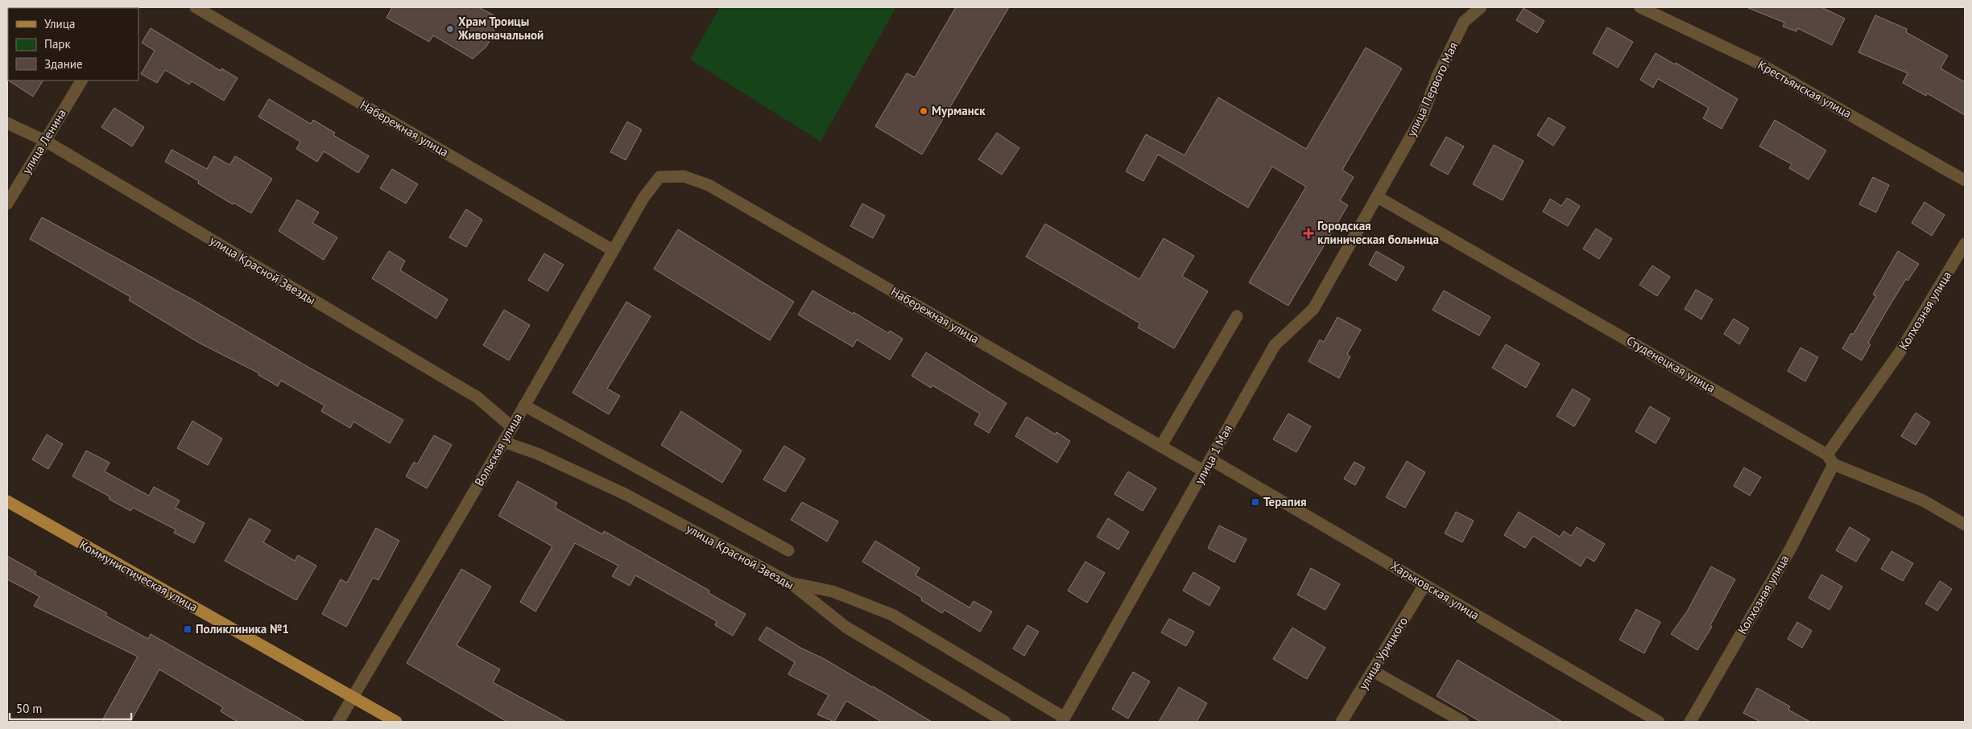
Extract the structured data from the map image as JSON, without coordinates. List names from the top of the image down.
{
  "streets": {
    "main road": ["Коммунистическая улица"],
    "street": [
      "улица Первого Мая",
      "Крестьянская улица",
      "Набережная улица",
      "улица Ленина",
      "улица Красной Звезды",
      "Колхозная улица",
      "Студенецкая улица",
      "Вольская улица",
      "улица 1 Мая",
      "Харьковская улица",
      "улица Урицкого"
    ]
  },
  "crossings": [
    ["улица Первого Мая", "Студенецкая улица"],
    ["улица Первого Мая", "улица 1 Мая"],
    ["Набережная улица", "Вольская улица"],
    ["Набережная улица", "улица 1 Мая"],
    ["улица Ленина", "улица Красной Звезды"],
    ["улица Красной Звезды", "Вольская улица"],
    ["Колхозная улица", "Студенецкая улица"],
    ["Студенецкая улица", "улица 1 Мая"],
    ["Вольская улица", "Коммунистическая улица"],
    ["улица 1 Мая", "Харьковская улица"],
    ["Харьковская улица", "улица Урицкого"]
  ],
  "places": {
    "other": ["Храм Троицы Живоначальной", "Мурманск"],
    "health": ["Городская клиническая больница"],
    "transit": ["Терапия", "Поликлиника №1"]
  },
  "legend": ["Улица", "Парк", "Здание"],
  "scale_bar": "50 m"
}
